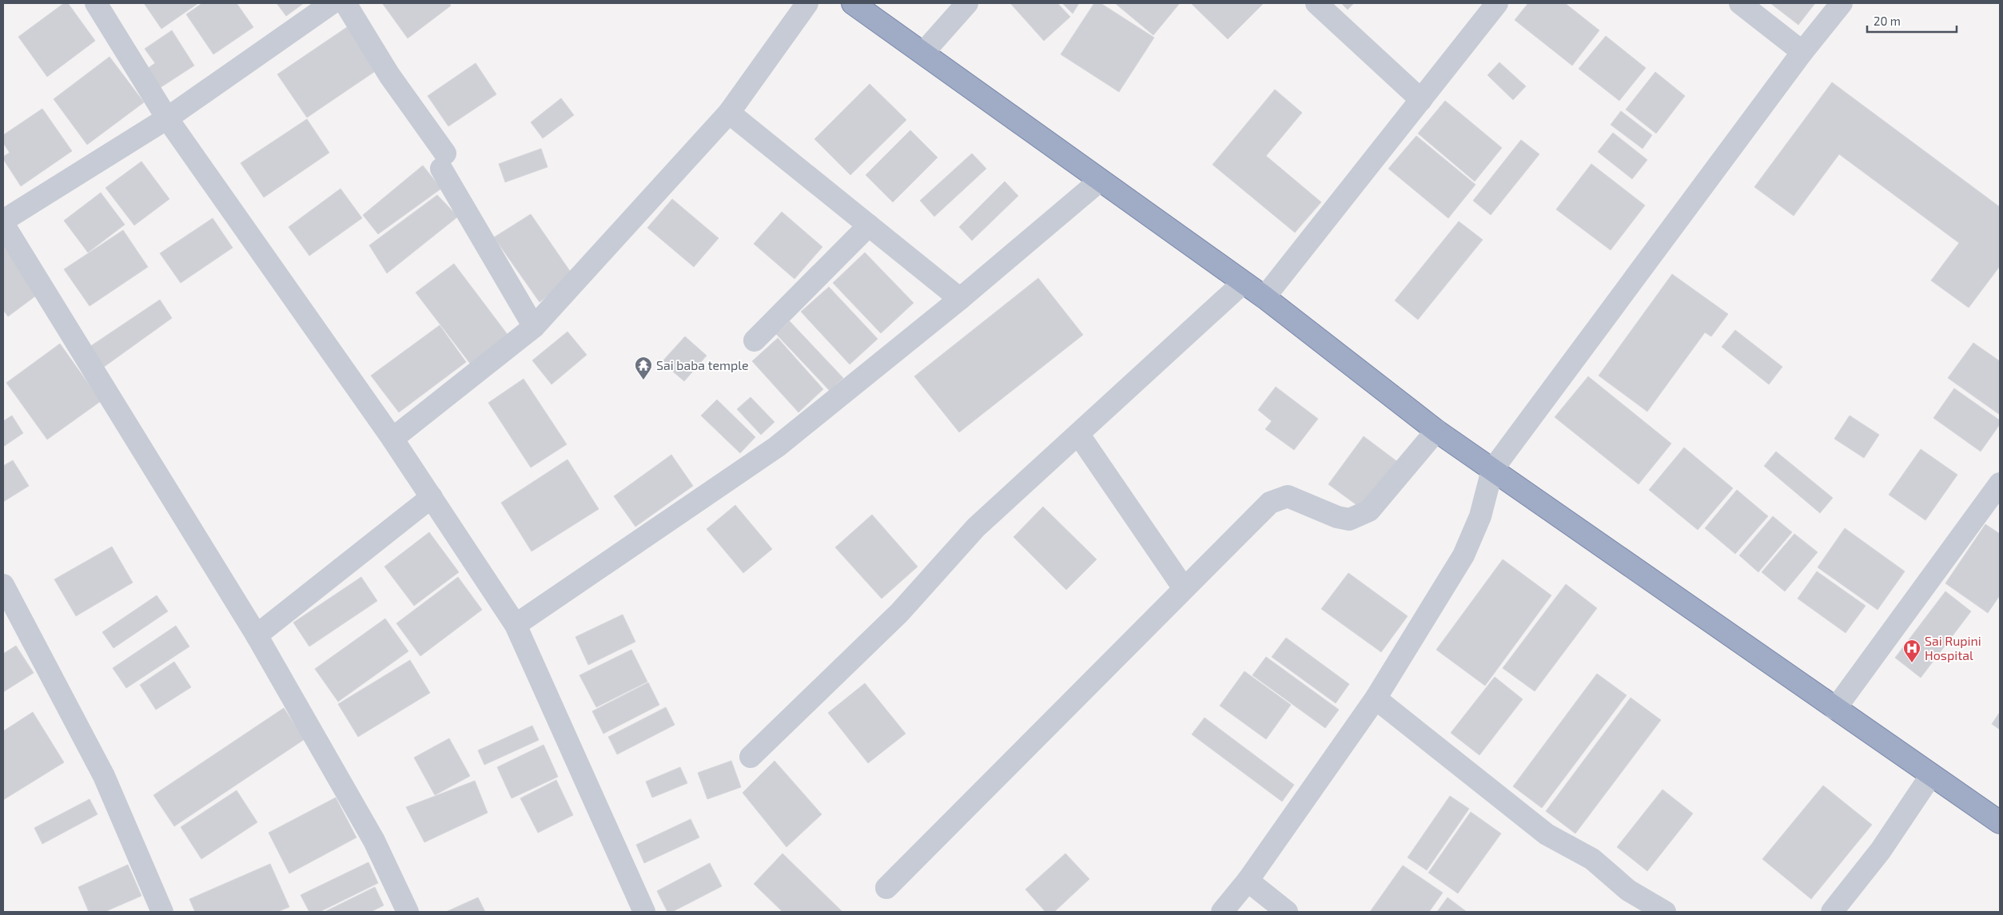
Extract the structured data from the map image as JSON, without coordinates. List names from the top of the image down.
{
  "places": {
    "temple": ["Sai baba temple"],
    "hospital": ["Sai Rupini Hospital"]
  },
  "scale_bar": "20 m"
}
